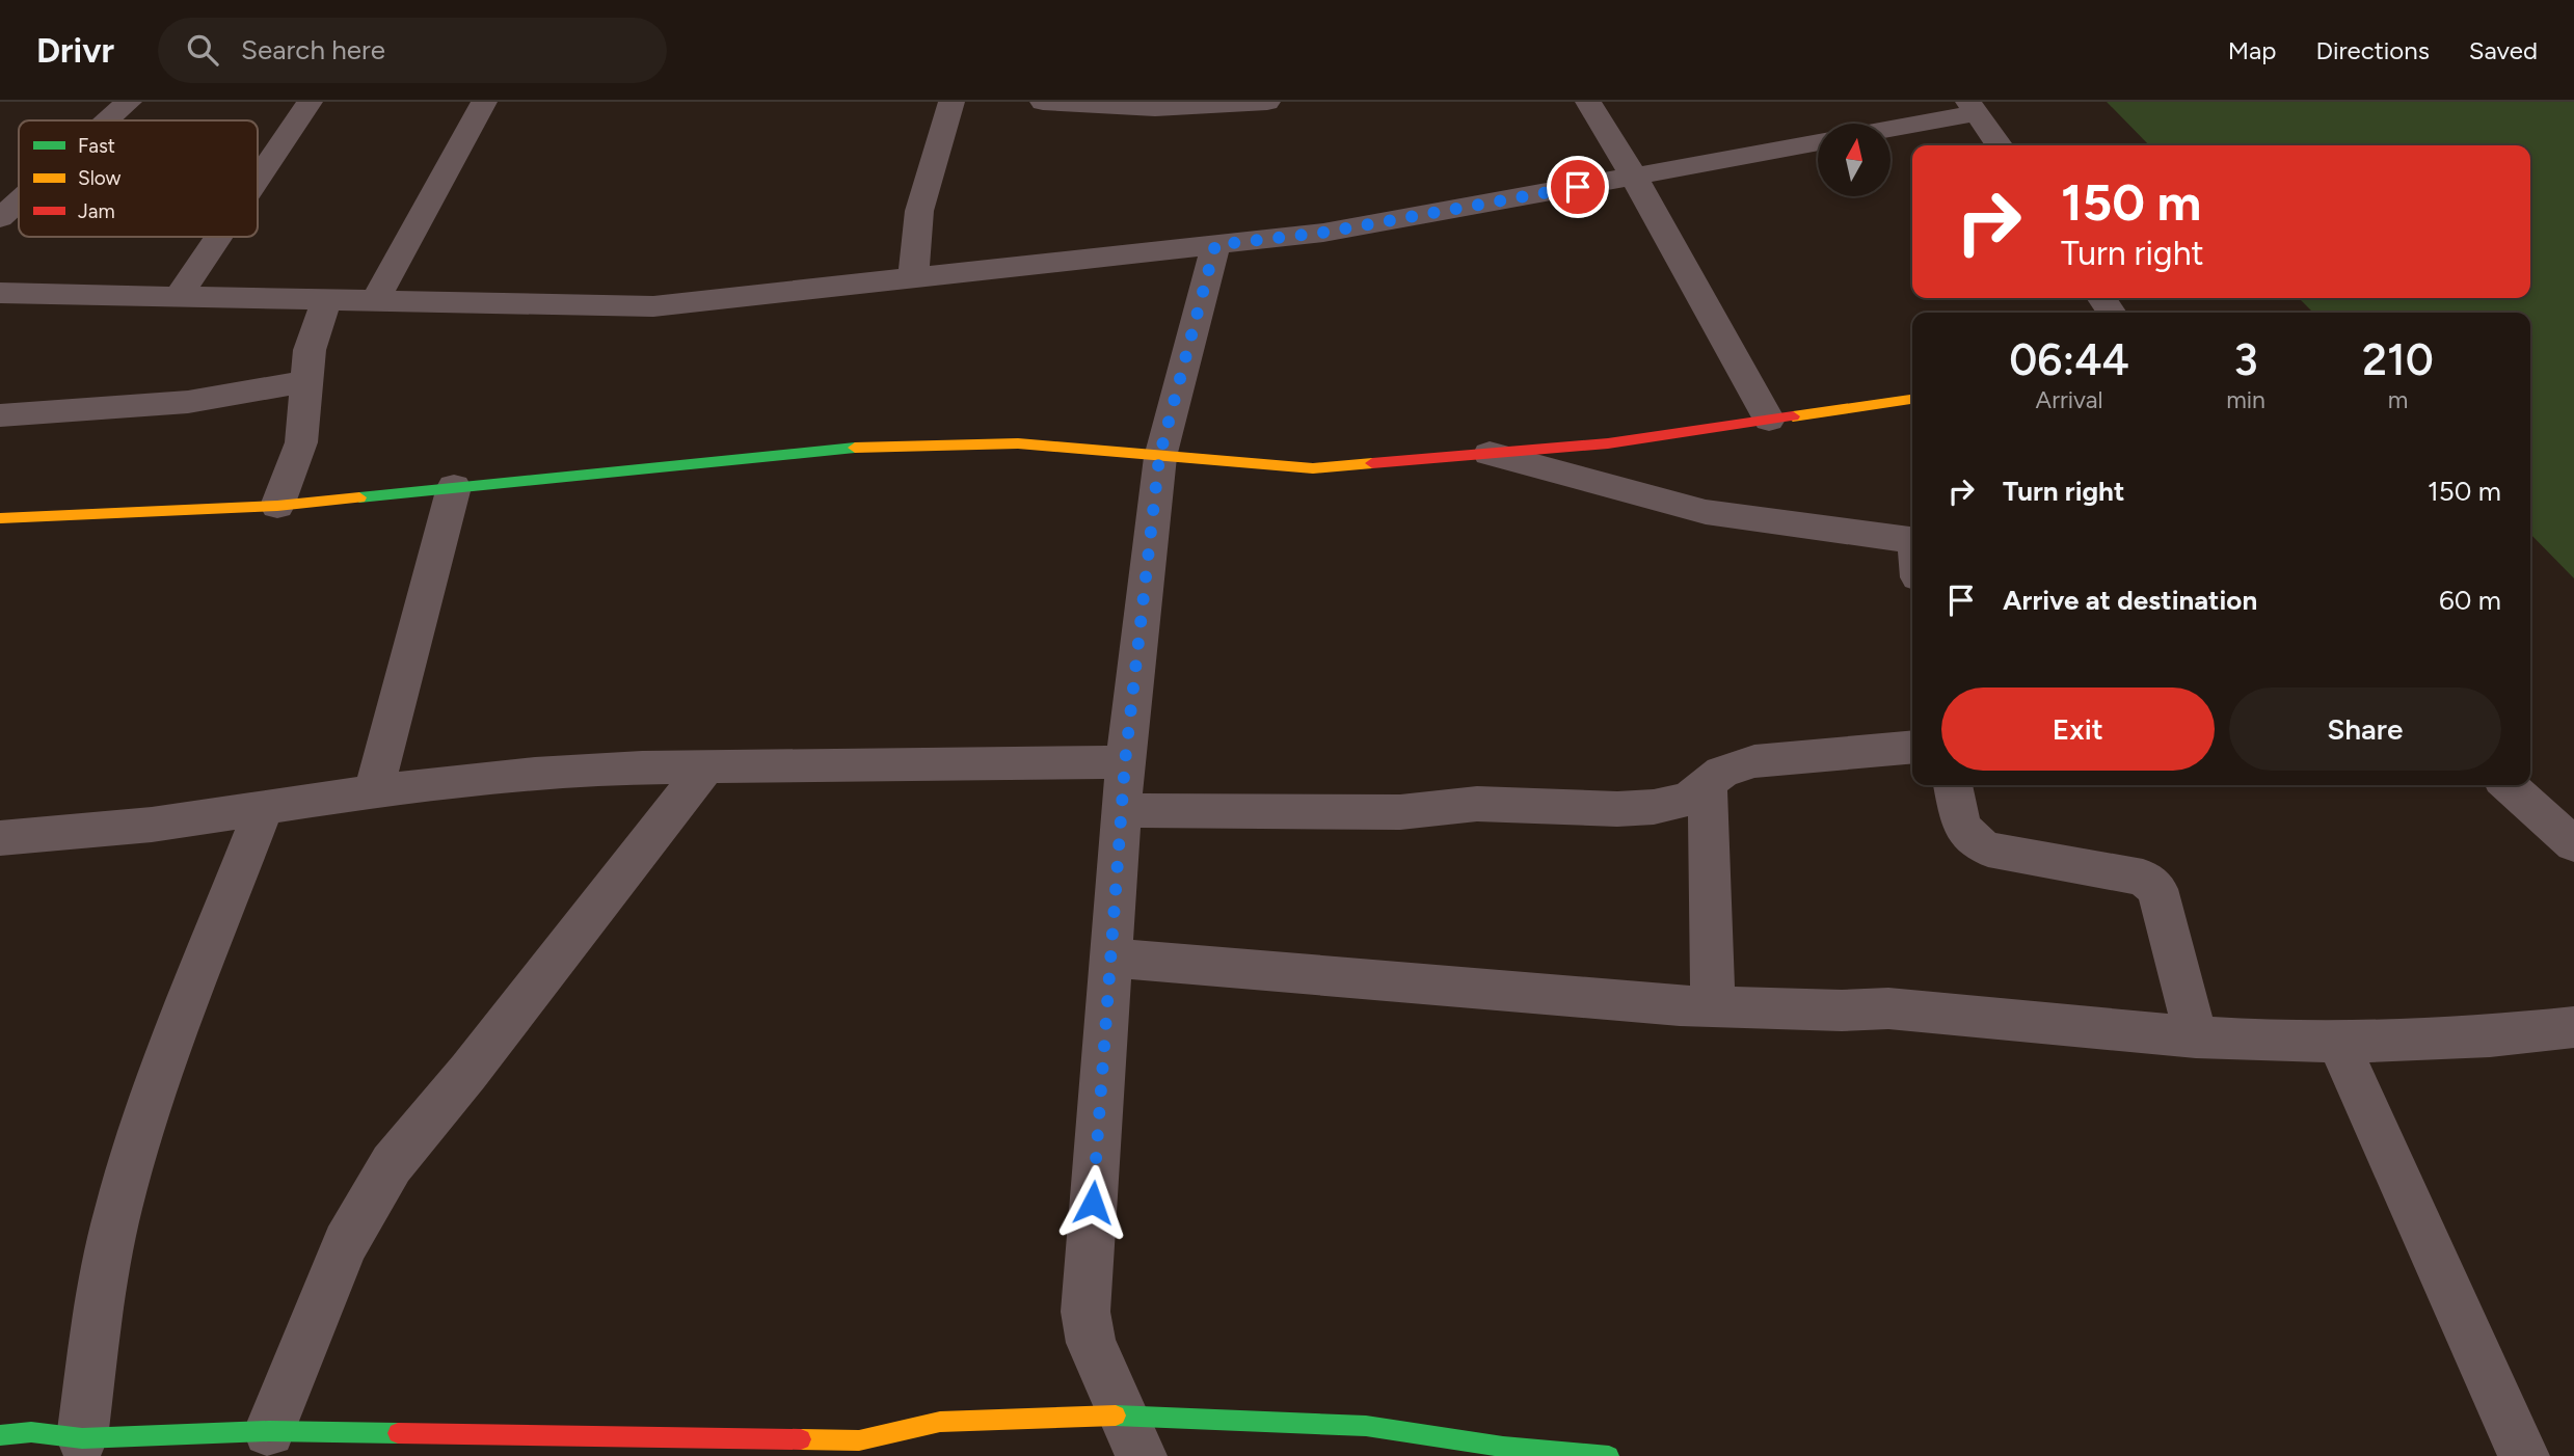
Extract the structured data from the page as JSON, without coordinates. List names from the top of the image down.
{
  "legend": ["Fast", "Slow", "Jam"],
  "north": "top",
  "page": {
    "header": "Drivr",
    "search": "Search here",
    "nav": ["Map", "Directions", "Saved"],
    "turn": ["150 m", "Turn right"],
    "eta": [
      "06:44",
      "Arrival",
      "3",
      "min",
      "210",
      "m"
    ],
    "list": [
      {
        "name": "Turn right",
        "value": "150 m"
      },
      {
        "name": "Arrive at destination",
        "value": "60 m"
      }
    ],
    "buttons": ["Exit", "Share"]
  }
}
